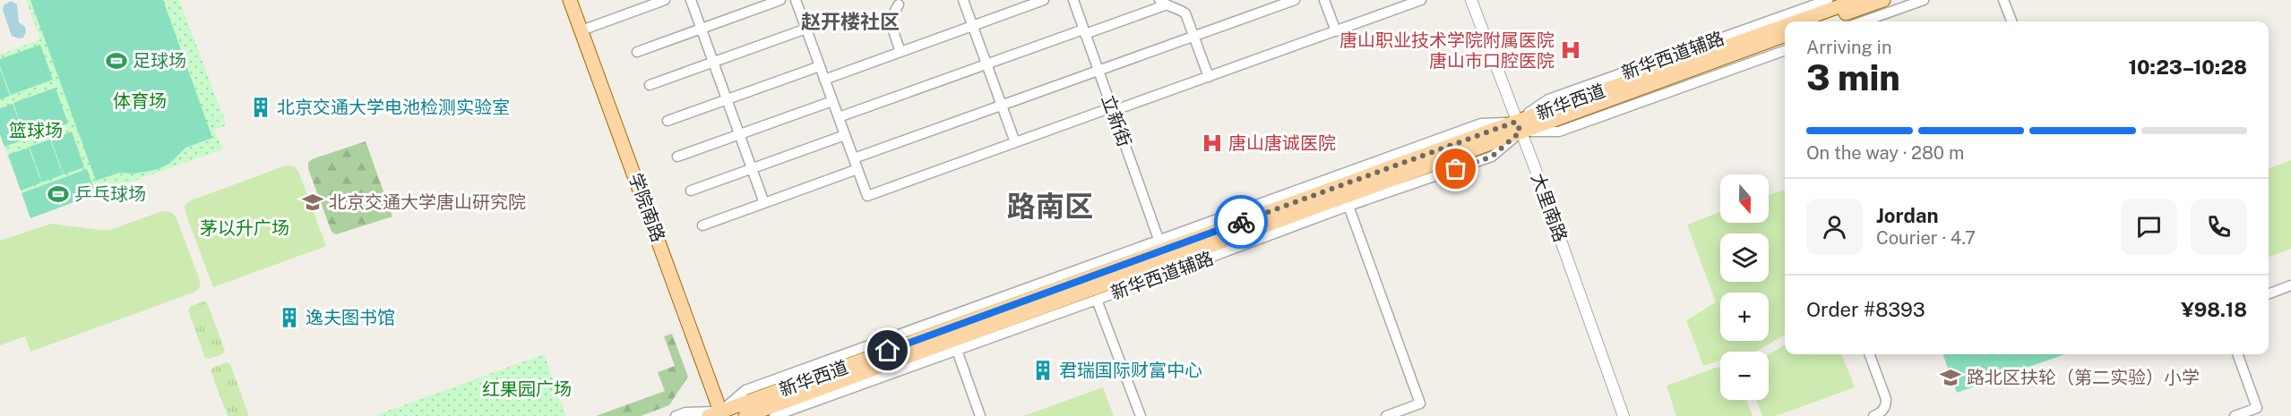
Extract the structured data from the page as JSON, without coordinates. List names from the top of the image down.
{
  "streets": {
    "main road": ["新华西道", "学院南路"],
    "street": ["新华西道辅路", "立新街", "大里南路"]
  },
  "crossings": [
    ["新华西道辅路", "新华西道"],
    ["新华西道辅路", "立新街"],
    ["新华西道辅路", "学院南路"],
    ["新华西道辅路", "大里南路"],
    ["新华西道", "学院南路"],
    ["新华西道", "大里南路"]
  ],
  "districts": ["赵开楼社区", "路南区"],
  "parks": [
    "体育场",
    "篮球场",
    "茅以升广场",
    "红果园广场"
  ],
  "places": {
    "hospital": ["唐山职业技术学院附属医院 唐山市口腔医院", "唐山唐诚医院"],
    "sports": ["足球场", "乒乓球场"],
    "building": ["北京交通大学电池检测实验室", "逸夫图书馆", "君瑞国际财富中心"],
    "school or university": ["北京交通大学唐山研究院", "路北区扶轮（第二实验）小学"]
  },
  "north": "bottom",
  "page": {
    "heading": ["3 min", "Arriving in", "10:23–10:28"],
    "panel": [
      "Jordan",
      "Courier · 4.7",
      "Order #8393",
      "¥98.18"
    ],
    "bar": "On the way · 280 m",
    "map_buttons": ["+", "−"]
  }
}
